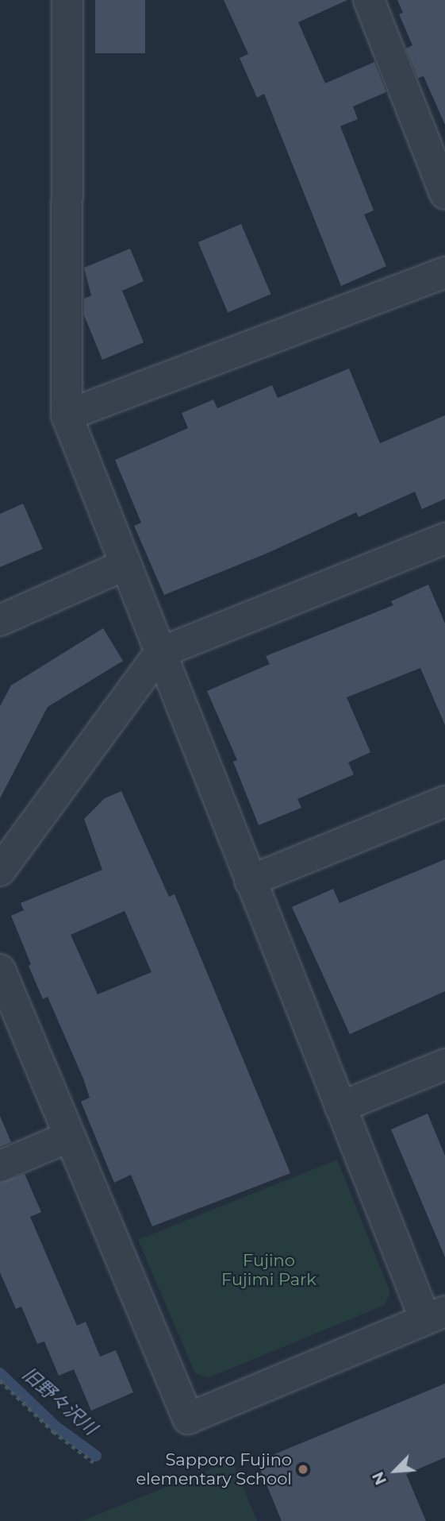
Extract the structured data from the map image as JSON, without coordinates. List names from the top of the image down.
{
  "water": ["旧野々沢川"],
  "parks": ["Fujino Fujimi Park"],
  "places": ["Sapporo Fujino elementary School"],
  "north": "bottom left"
}
